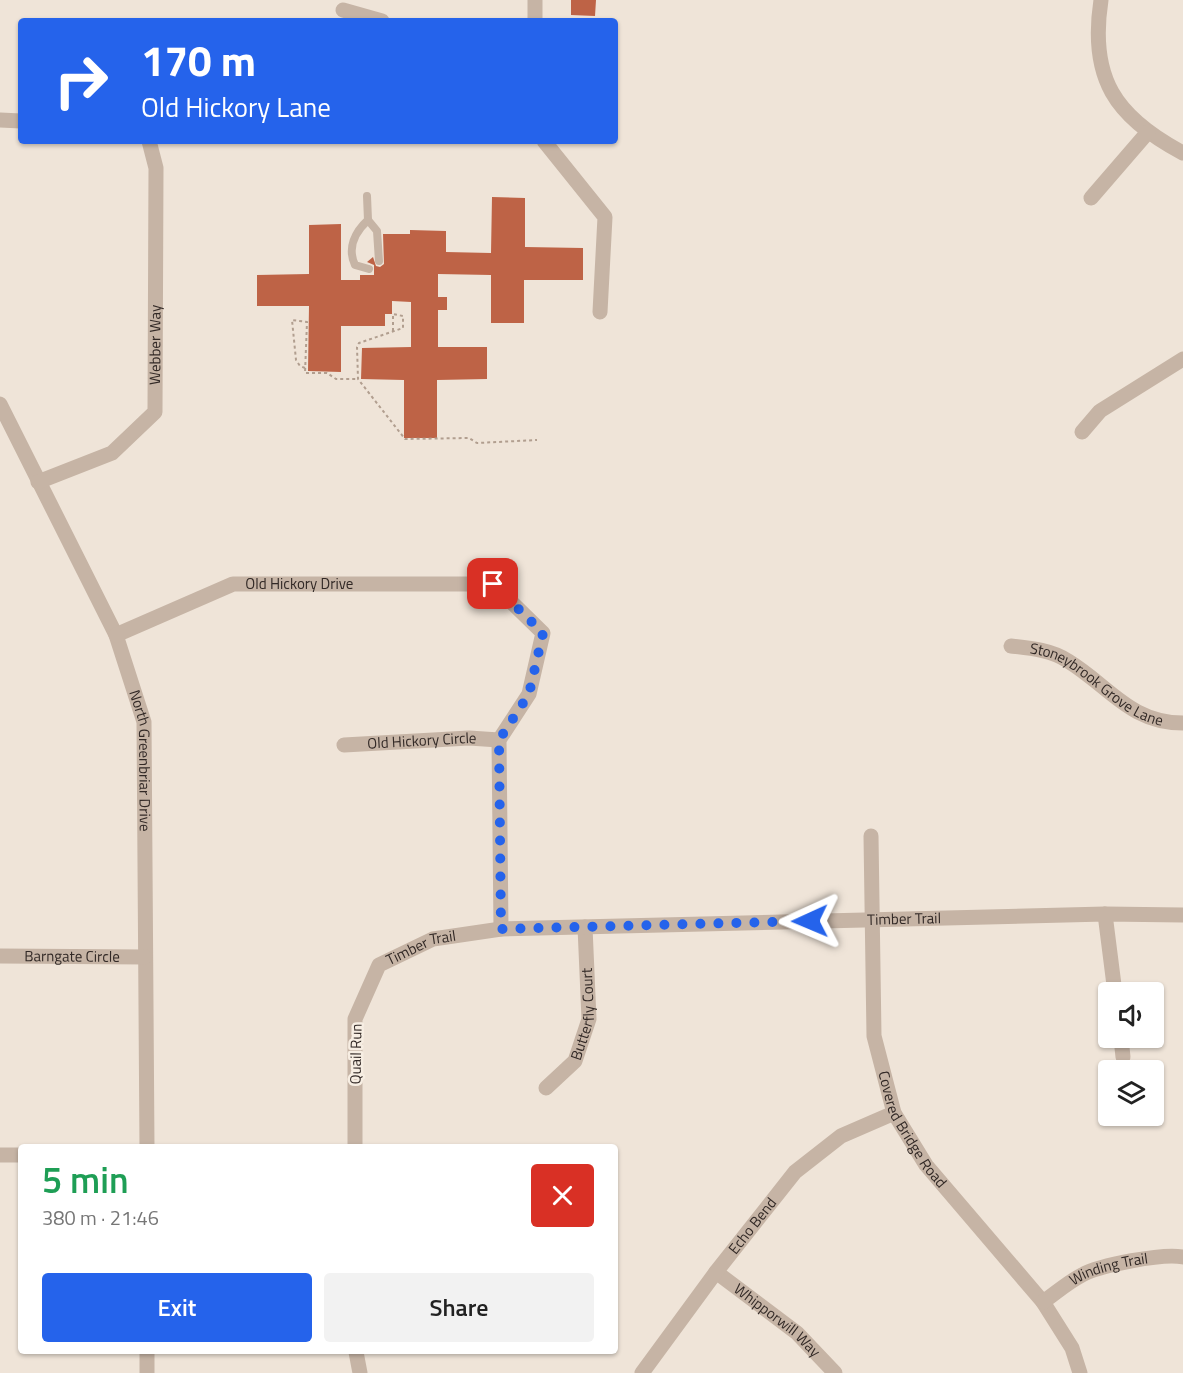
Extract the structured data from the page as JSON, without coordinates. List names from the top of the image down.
{
  "streets": {
    "street": [
      "Webber Way",
      "Old Hickory Drive",
      "Stoneybrook Grove Lane",
      "Old Hickory Circle",
      "North Greenbriar Drive",
      "Timber Trail",
      "Barngate Circle",
      "Butterfly Court",
      "Quail Run",
      "Covered Bridge Road",
      "Echo Bend",
      "Winding Trail",
      "Whipporwill Way"
    ]
  },
  "crossings": [
    ["Webber Way", "North Greenbriar Drive"],
    ["Old Hickory Drive", "Old Hickory Circle"],
    ["Old Hickory Drive", "North Greenbriar Drive"],
    ["North Greenbriar Drive", "Barngate Circle"],
    ["Timber Trail", "Butterfly Court"],
    ["Timber Trail", "Quail Run"],
    ["Timber Trail", "Covered Bridge Road"],
    ["Covered Bridge Road", "Echo Bend"],
    ["Covered Bridge Road", "Winding Trail"],
    ["Echo Bend", "Whipporwill Way"]
  ],
  "page": {
    "turn": ["170 m", "Old Hickory Lane"],
    "heading": ["5 min", "380 m · 21:46"],
    "buttons": ["Exit", "Share"]
  }
}
